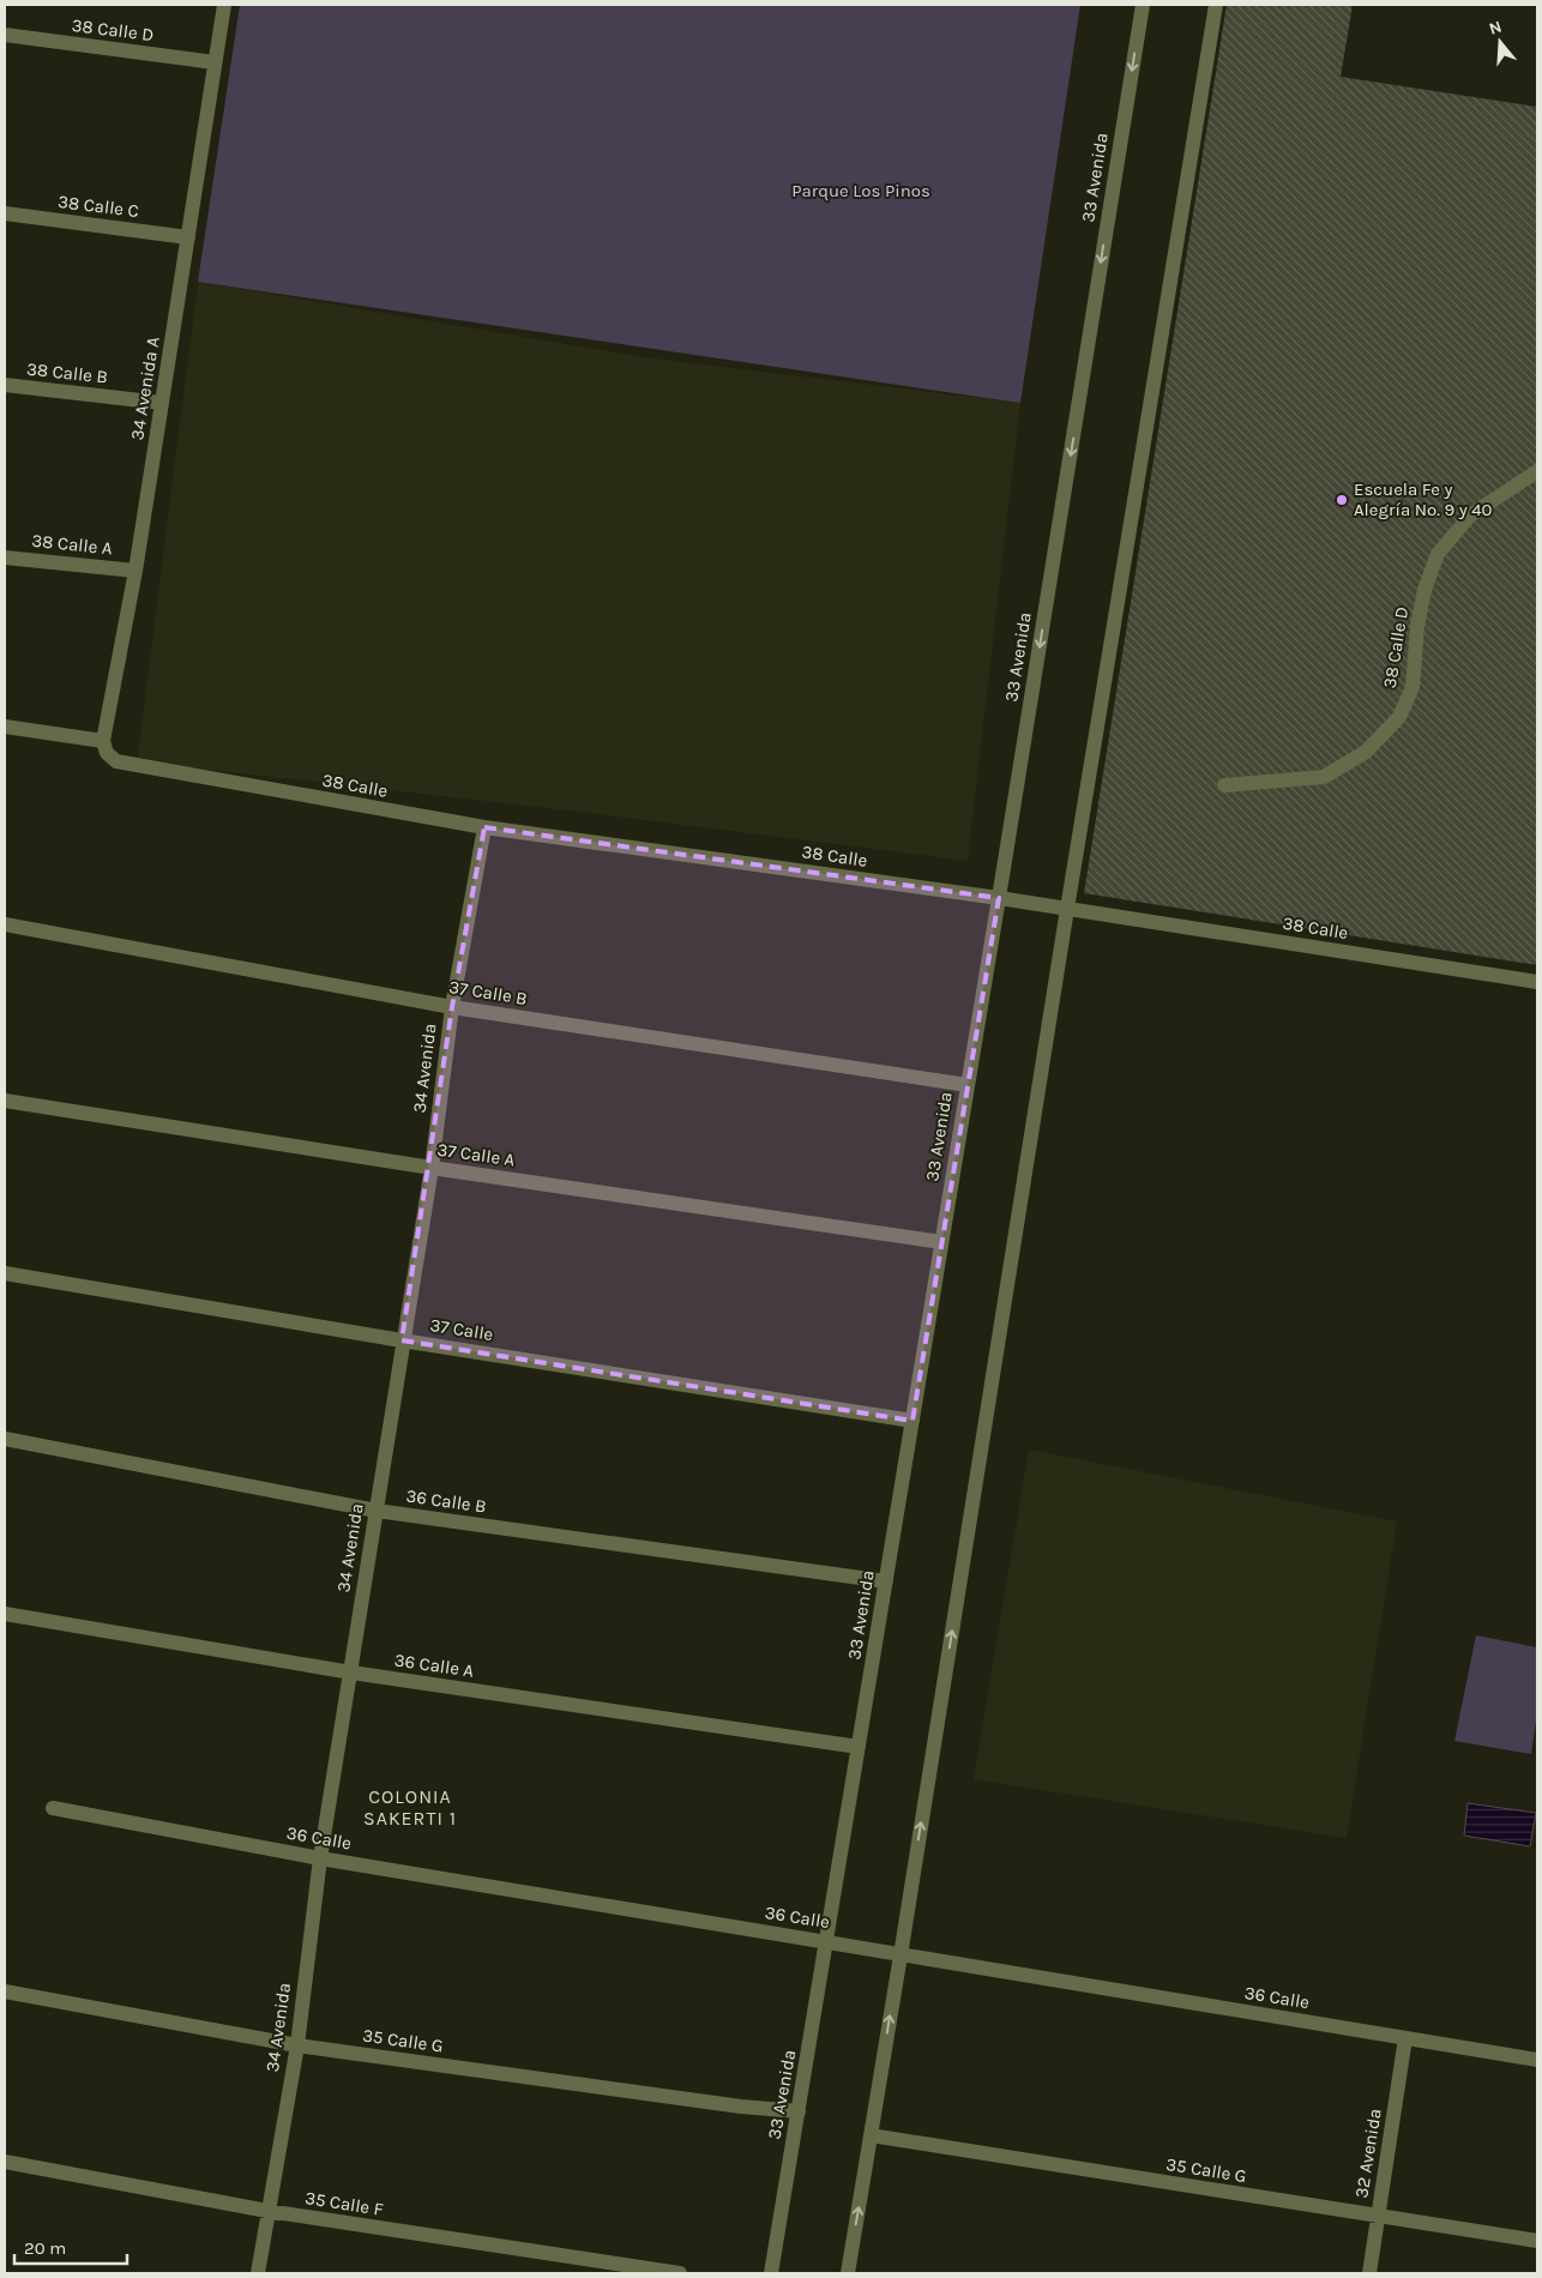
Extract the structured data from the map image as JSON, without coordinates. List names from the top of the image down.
{
  "streets": {
    "street": [
      "38 Calle D",
      "33 Avenida",
      "38 Calle C",
      "38 Calle B",
      "34 Avenida A",
      "38 Calle A",
      "38 Calle",
      "37 Calle B",
      "34 Avenida",
      "37 Calle A",
      "37 Calle",
      "36 Calle B",
      "36 Calle A",
      "36 Calle",
      "35 Calle G",
      "32 Avenida",
      "35 Calle F"
    ]
  },
  "crossings": [
    ["38 Calle D", "34 Avenida A"],
    ["33 Avenida", "38 Calle"],
    ["33 Avenida", "37 Calle B"],
    ["33 Avenida", "37 Calle A"],
    ["33 Avenida", "37 Calle"],
    ["33 Avenida", "36 Calle B"],
    ["33 Avenida", "36 Calle A"],
    ["33 Avenida", "36 Calle"],
    ["33 Avenida", "35 Calle G"],
    ["38 Calle C", "34 Avenida A"],
    ["38 Calle B", "34 Avenida A"],
    ["34 Avenida A", "38 Calle A"],
    ["34 Avenida A", "38 Calle"],
    ["38 Calle", "34 Avenida"],
    ["37 Calle B", "34 Avenida"],
    ["34 Avenida", "37 Calle A"],
    ["34 Avenida", "37 Calle"],
    ["34 Avenida", "36 Calle B"],
    ["34 Avenida", "36 Calle A"],
    ["34 Avenida", "36 Calle"],
    ["34 Avenida", "35 Calle G"],
    ["34 Avenida", "35 Calle F"],
    ["36 Calle", "32 Avenida"],
    ["35 Calle G", "32 Avenida"]
  ],
  "districts": ["COLONIA SAKERTI 1"],
  "parks": ["Parque Los Pinos"],
  "places": ["Escuela Fe y Alegría No. 9 y 40"],
  "scale_bar": "20 m",
  "north": "top"
}
